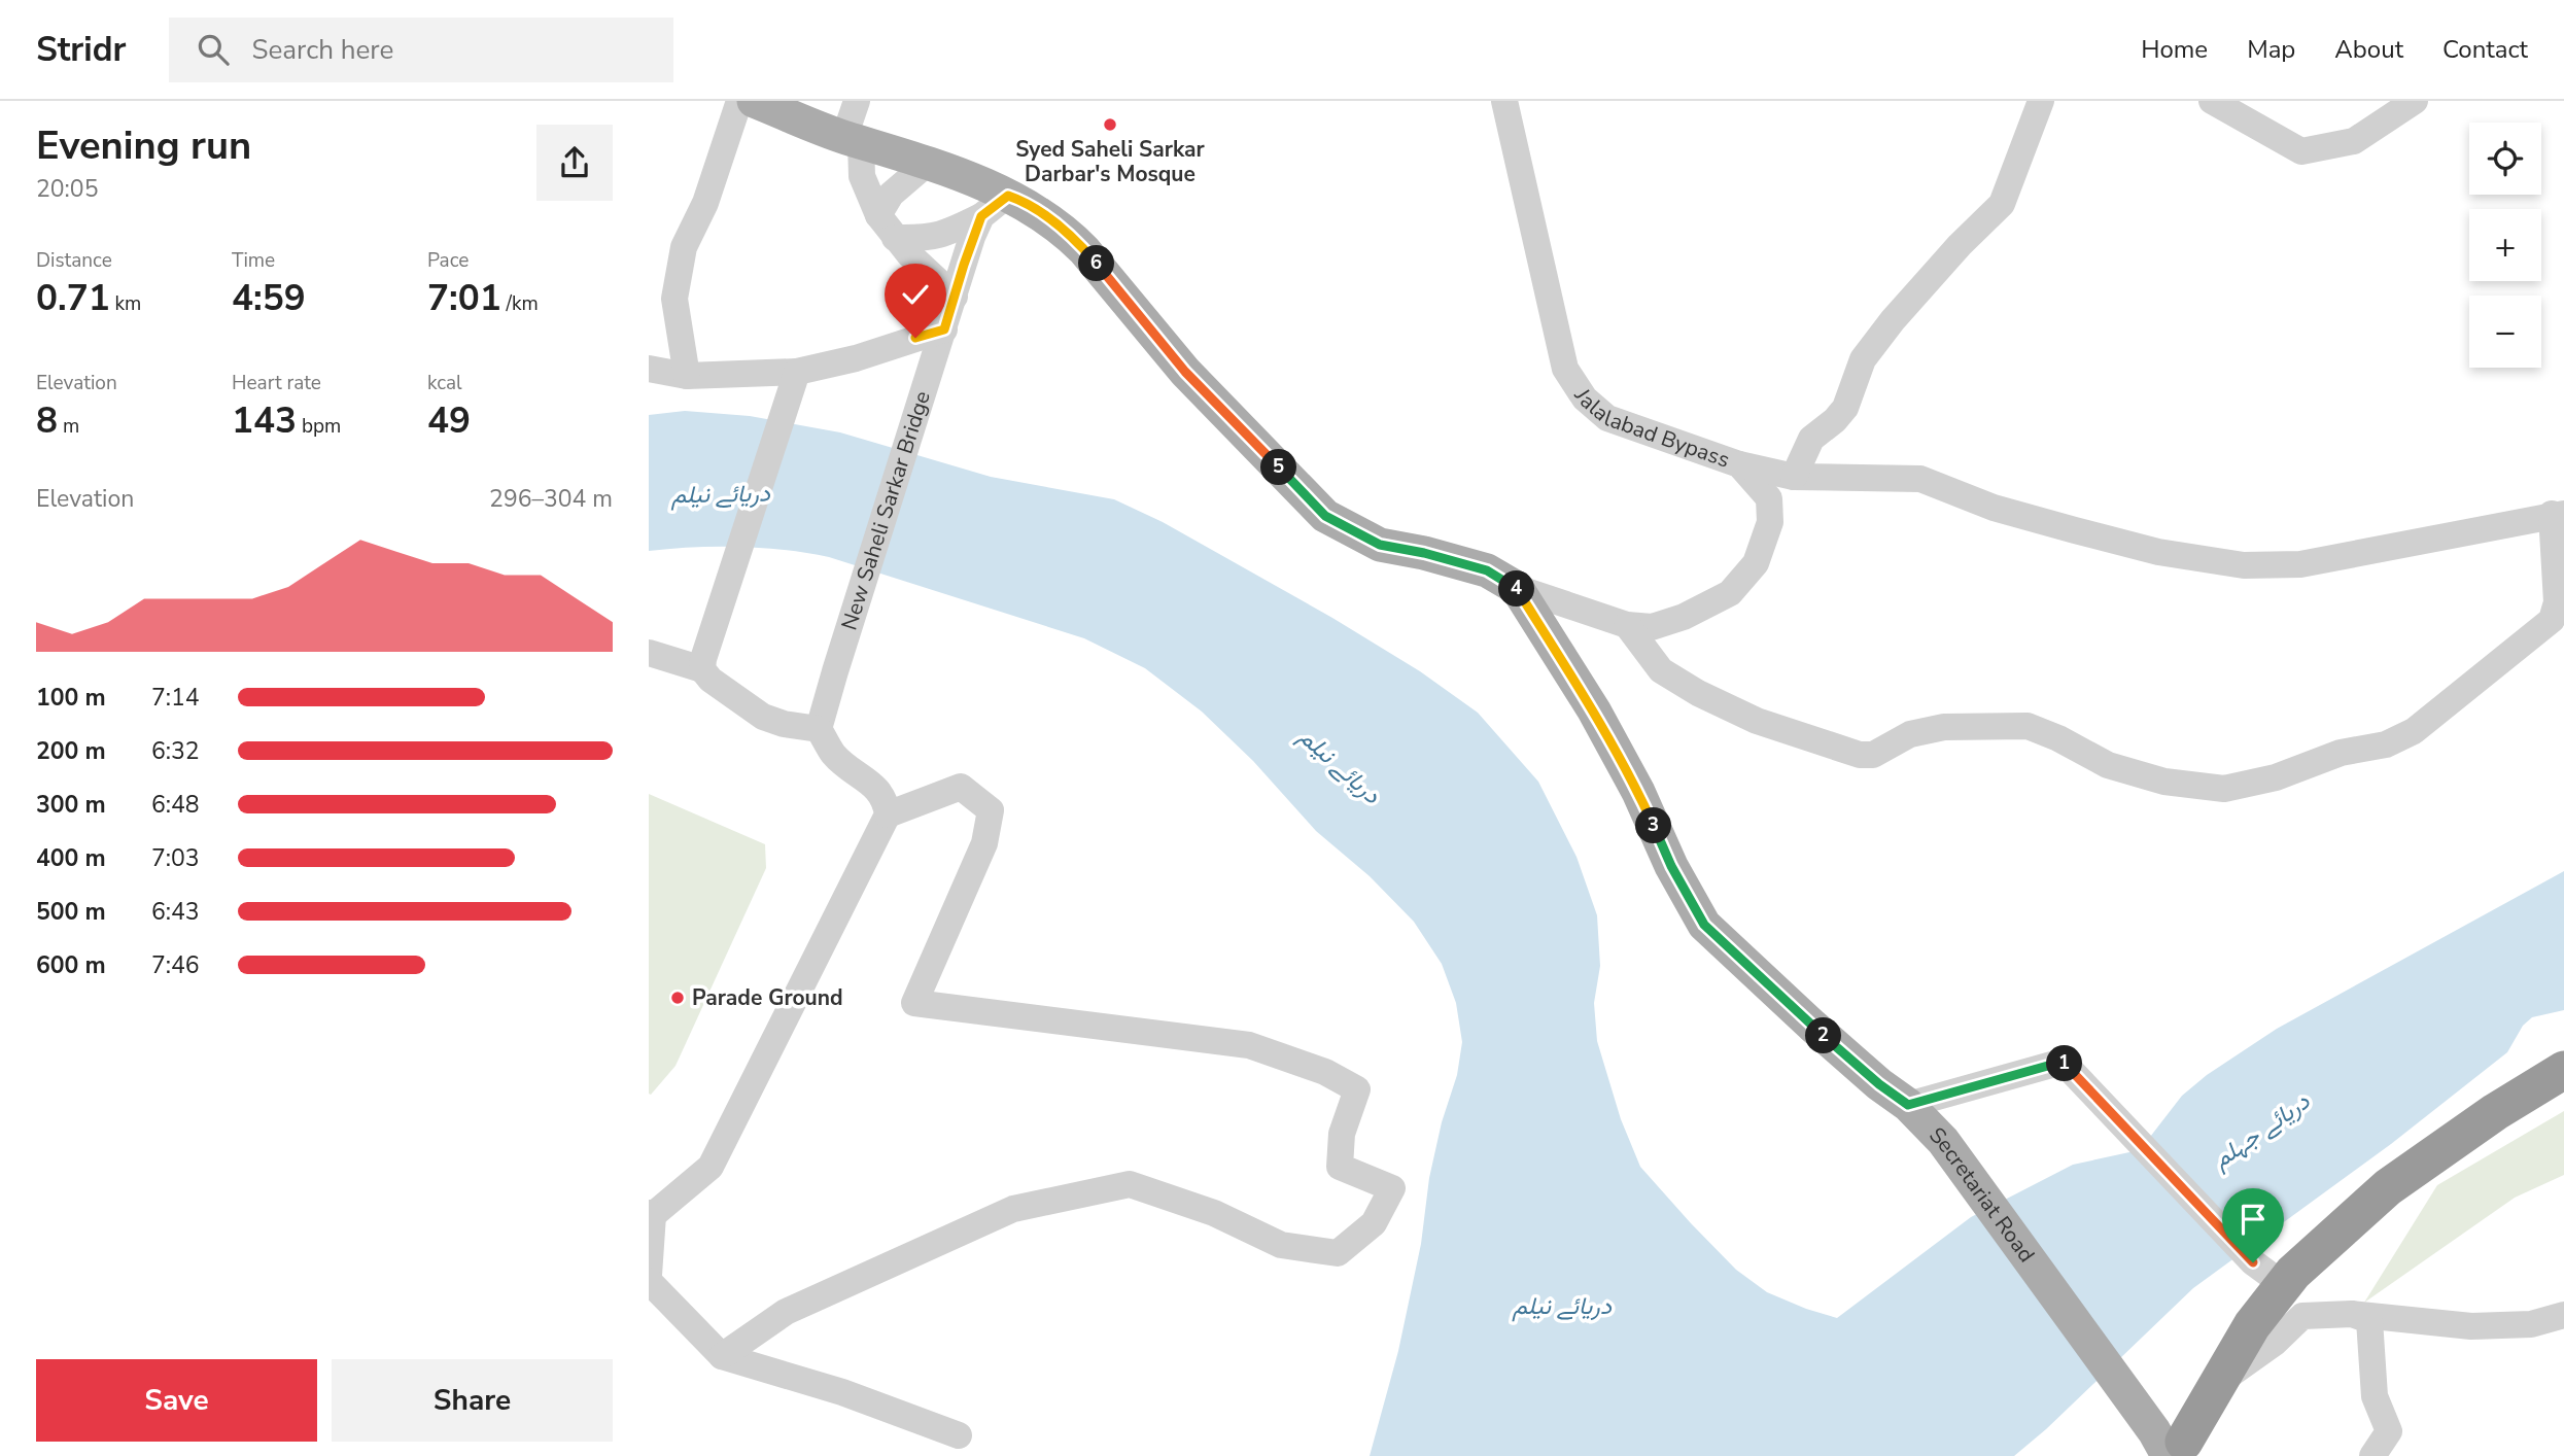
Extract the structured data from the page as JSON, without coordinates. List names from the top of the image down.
{
  "streets": {
    "main road": ["Secretariat Road"],
    "street": ["Jalalabad Bypass", "New Saheli Sarkar Bridge"]
  },
  "crossings": [
    ["Jalalabad Bypass", "Secretariat Road"]
  ],
  "water": ["دریائے نیلم", "دریائے جہلم"],
  "places": ["Syed Saheli Sarkar Darbar's Mosque", "Parade Ground"],
  "page": {
    "header": "Stridr",
    "search": "Search here",
    "nav": [
      "Home",
      "Map",
      "About",
      "Contact"
    ],
    "heading": ["Evening run", "20:05"],
    "map_buttons": ["+", "−"],
    "stats": [
      ["Distance", "0.71 km"],
      ["Time", "4:59"],
      ["Pace", "7:01 /km"],
      ["Elevation", "8 m"],
      ["Heart rate", "143 bpm"],
      ["kcal", "49"]
    ],
    "pins": [
      "6",
      "5",
      "4",
      "3",
      "2",
      "1"
    ],
    "chart": ["Elevation", "296–304 m"],
    "list": [
      {
        "name": "100 m",
        "note": "7:14"
      },
      {
        "name": "200 m",
        "note": "6:32"
      },
      {
        "name": "300 m",
        "note": "6:48"
      },
      {
        "name": "400 m",
        "note": "7:03"
      },
      {
        "name": "500 m",
        "note": "6:43"
      },
      {
        "name": "600 m",
        "note": "7:46"
      }
    ],
    "buttons": ["Save", "Share"]
  }
}
